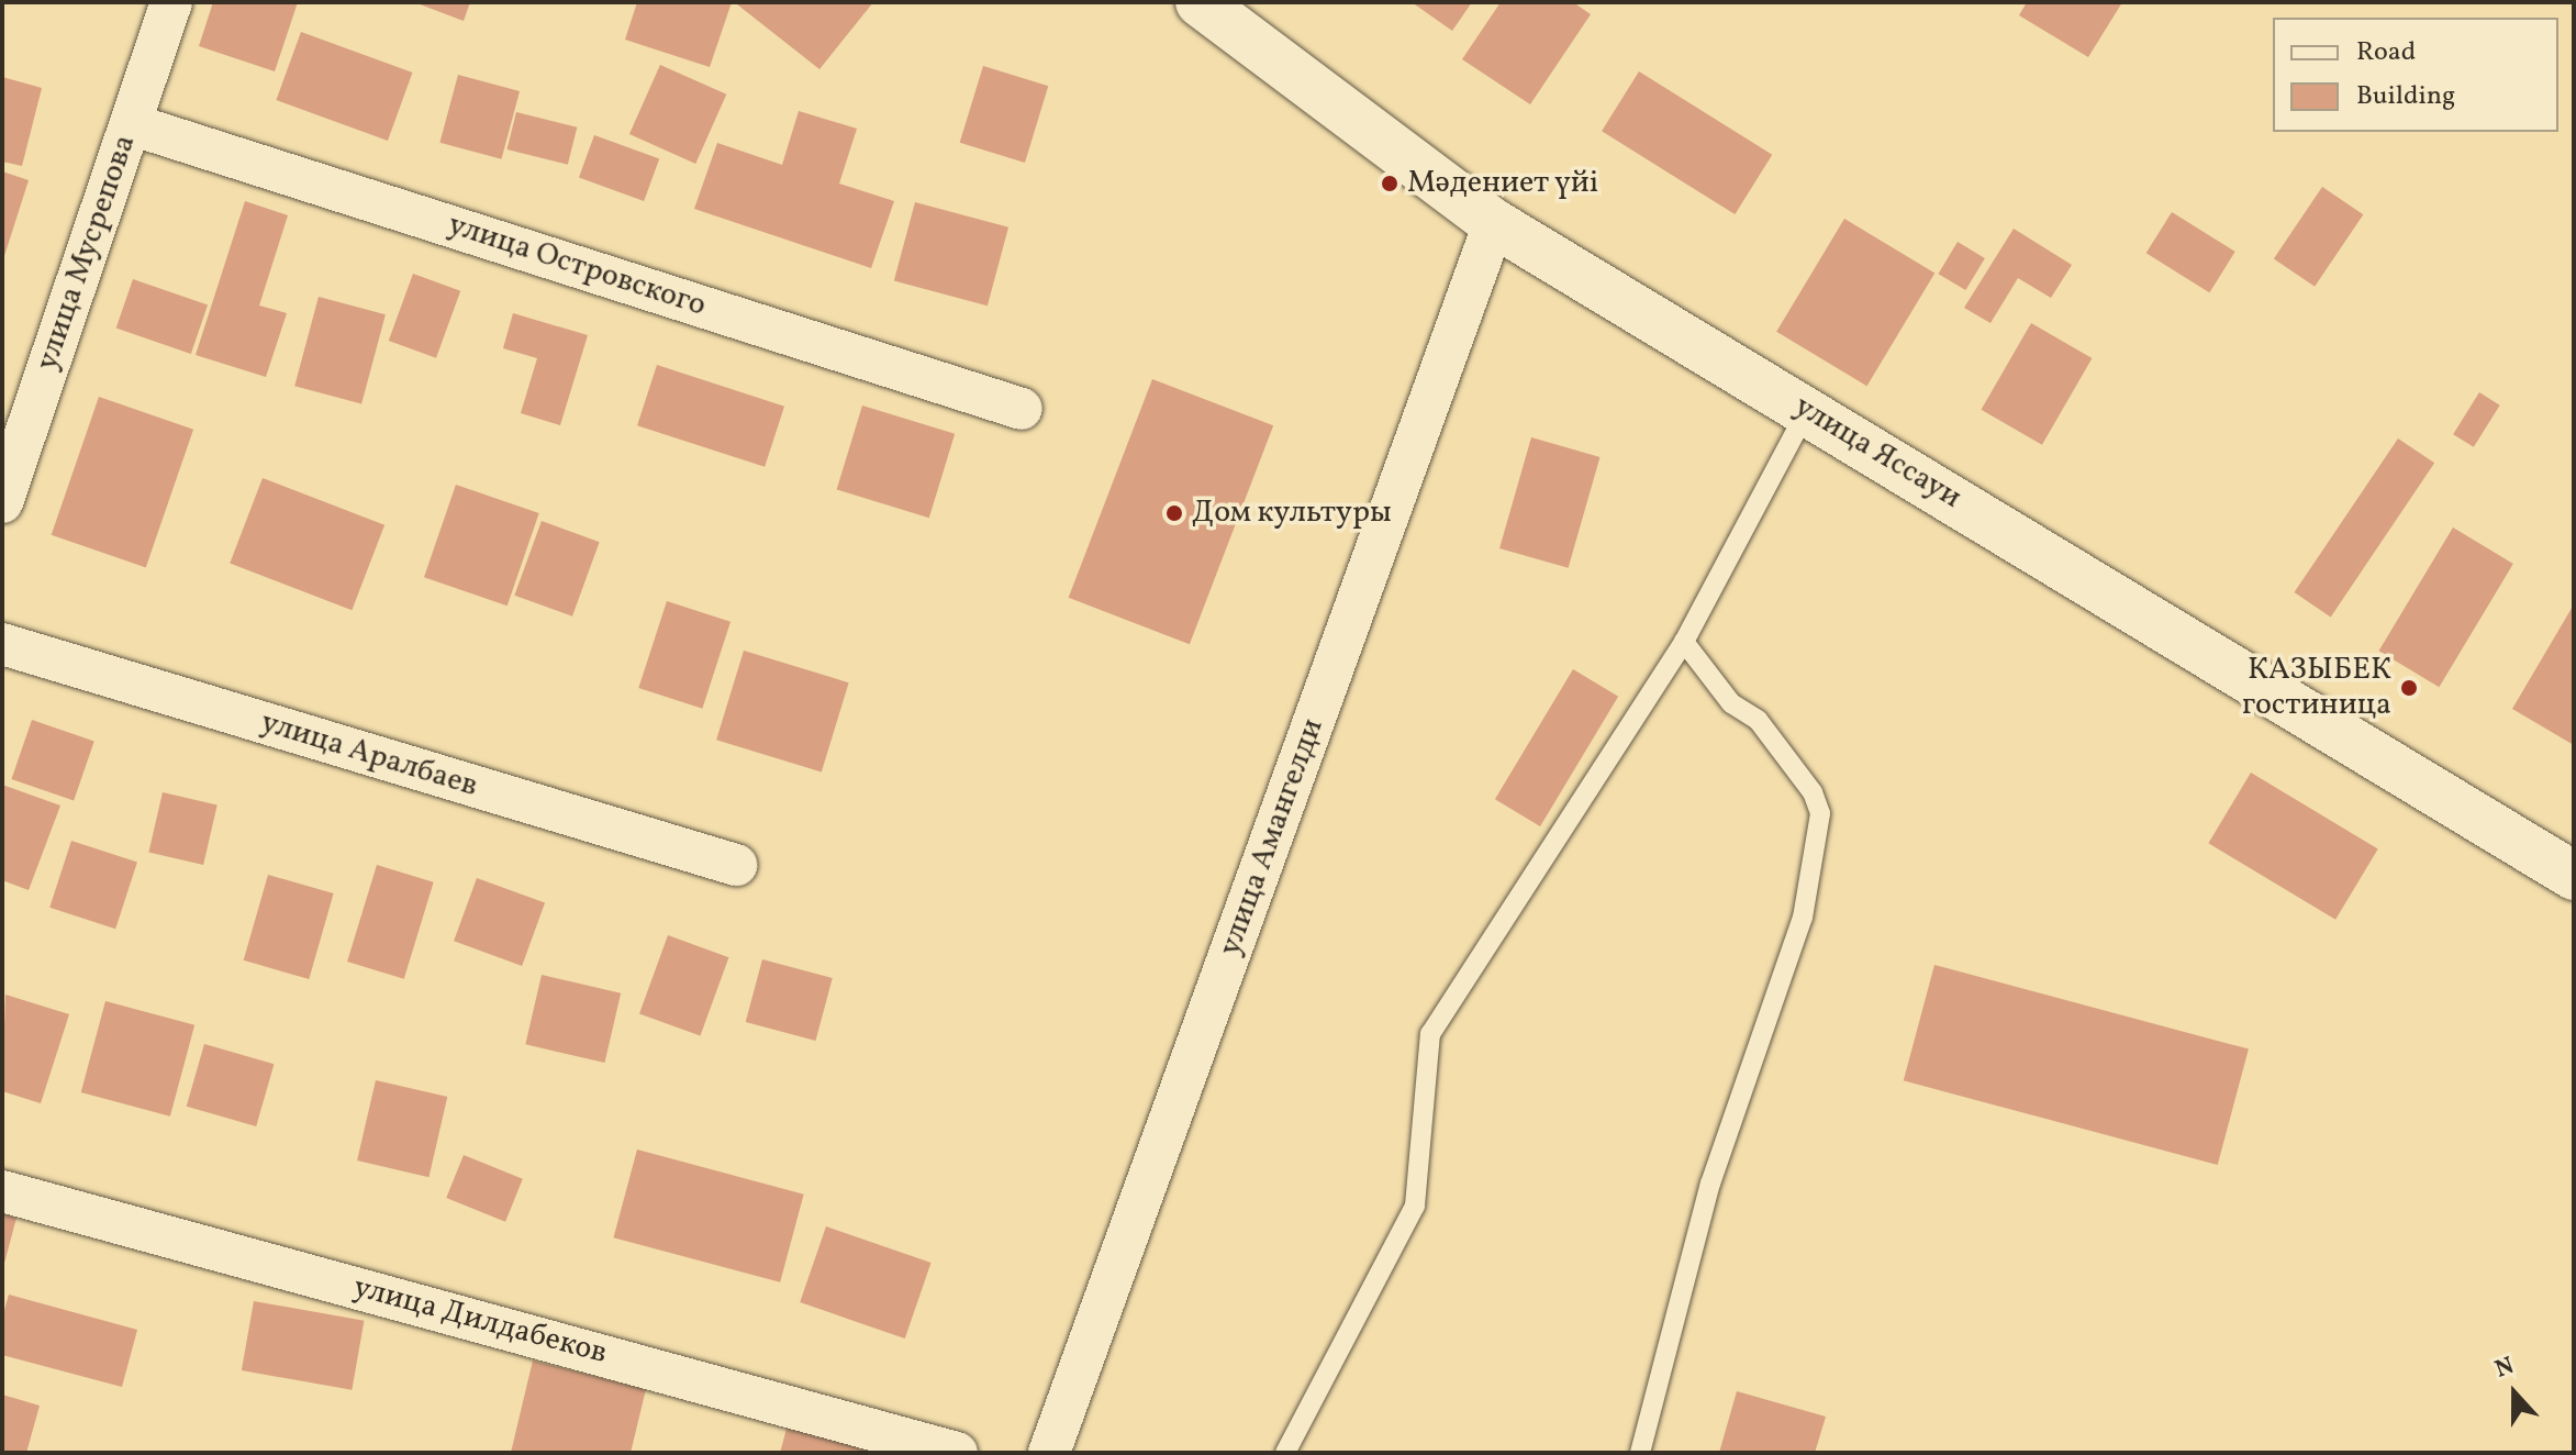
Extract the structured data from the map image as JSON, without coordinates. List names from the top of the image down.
{
  "streets": {
    "street": [
      "улица Мусрепова",
      "улица Островского",
      "улица Яссауи",
      "улица Аралбаев",
      "улица Амангелди",
      "улица Дилдабеков"
    ]
  },
  "crossings": [
    ["улица Мусрепова", "улица Островского"],
    ["улица Яссауи", "улица Амангелди"]
  ],
  "places": ["Мәдениет үйі", "Дом культуры", "КАЗЫБЕК гостиница"],
  "legend": ["Road", "Building"],
  "north": "top"
}
